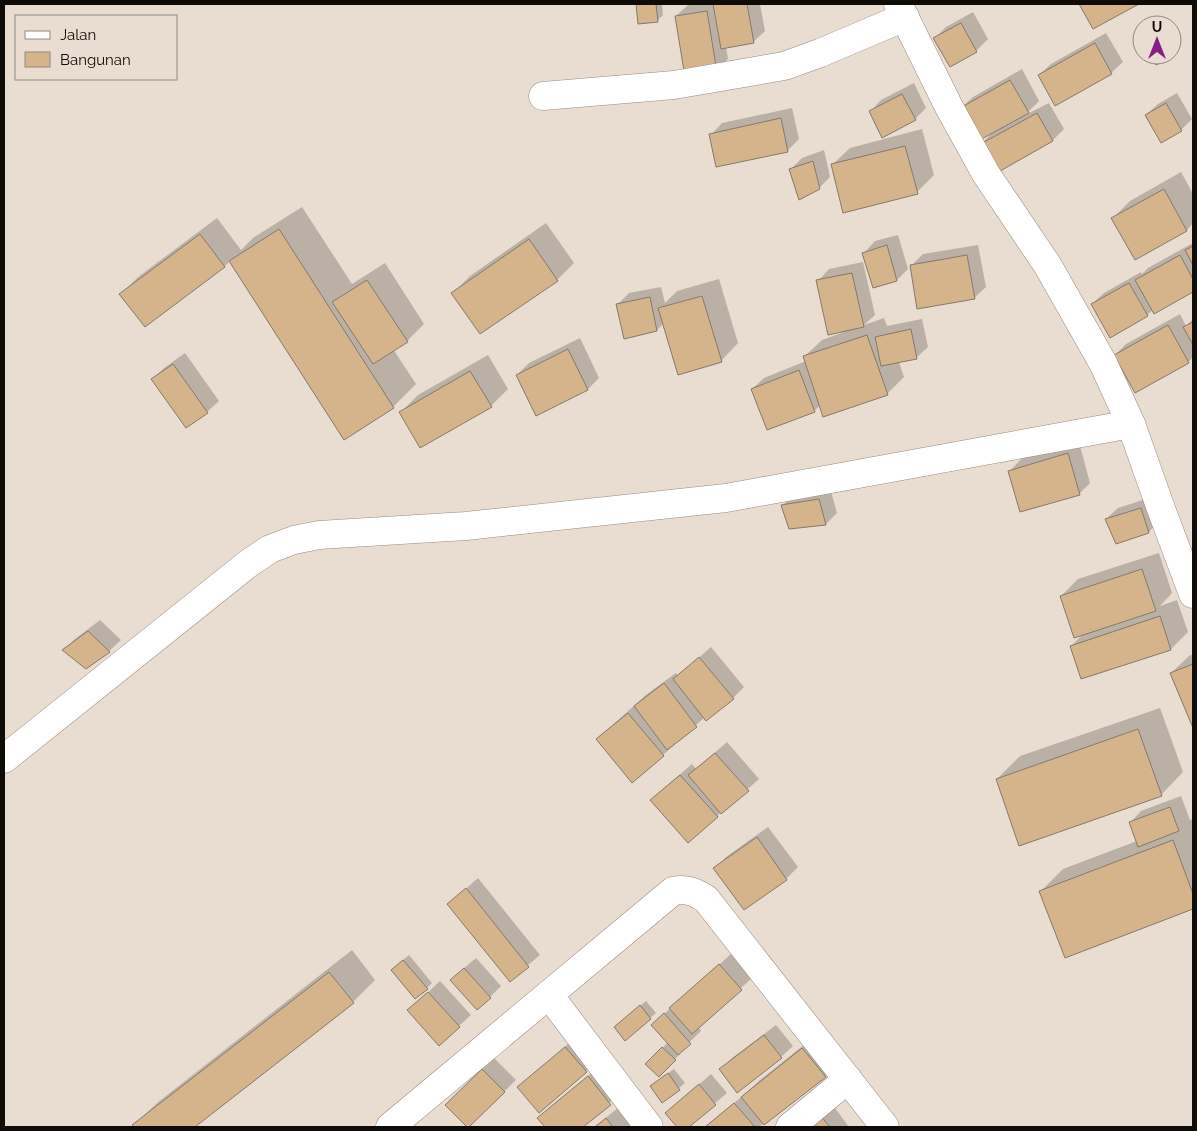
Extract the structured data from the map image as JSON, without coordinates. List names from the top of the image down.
{
  "legend": ["Jalan", "Bangunan"],
  "north": "top"
}
